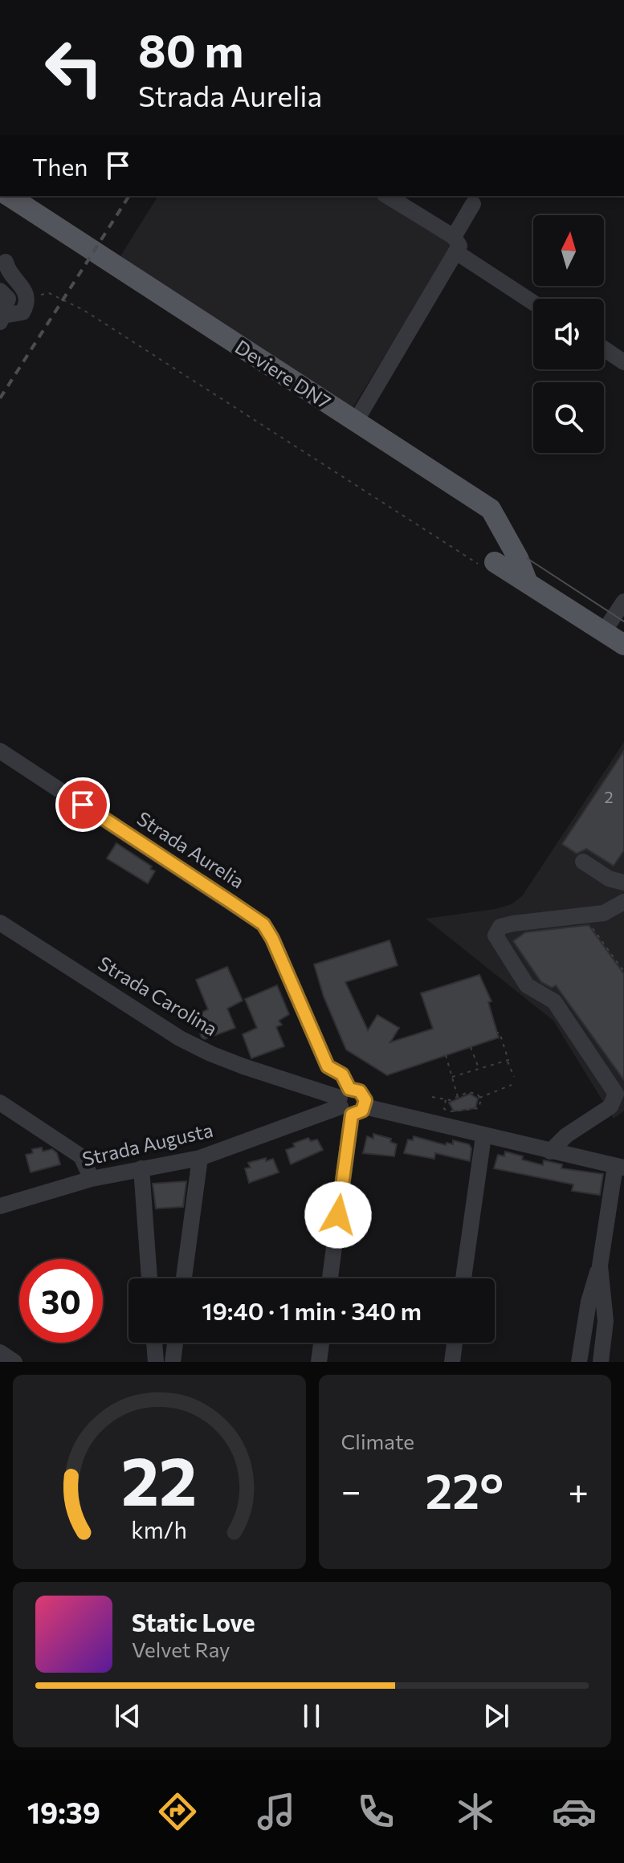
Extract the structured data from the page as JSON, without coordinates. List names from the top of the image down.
{
  "streets": {
    "main road": ["Deviere DN7"],
    "street": ["Strada Aurelia", "Strada Carolina", "Strada Augusta"]
  },
  "crossings": [
    ["Strada Aurelia", "Strada Carolina"],
    ["Strada Aurelia", "Strada Augusta"],
    ["Strada Carolina", "Strada Augusta"]
  ],
  "house_numbers": ["2"],
  "north": "top",
  "page": {
    "turn": ["80 m", "Strada Aurelia"],
    "then": "Then",
    "limit": "30",
    "trip": "19:40 · 1 min · 340 m",
    "tile": "Climate",
    "heat": ["−", "22°", "+"],
    "song": ["Static Love", "Velvet Ray"],
    "tabs": "19:39",
    "gauge": ["22", "km/h"]
  }
}
